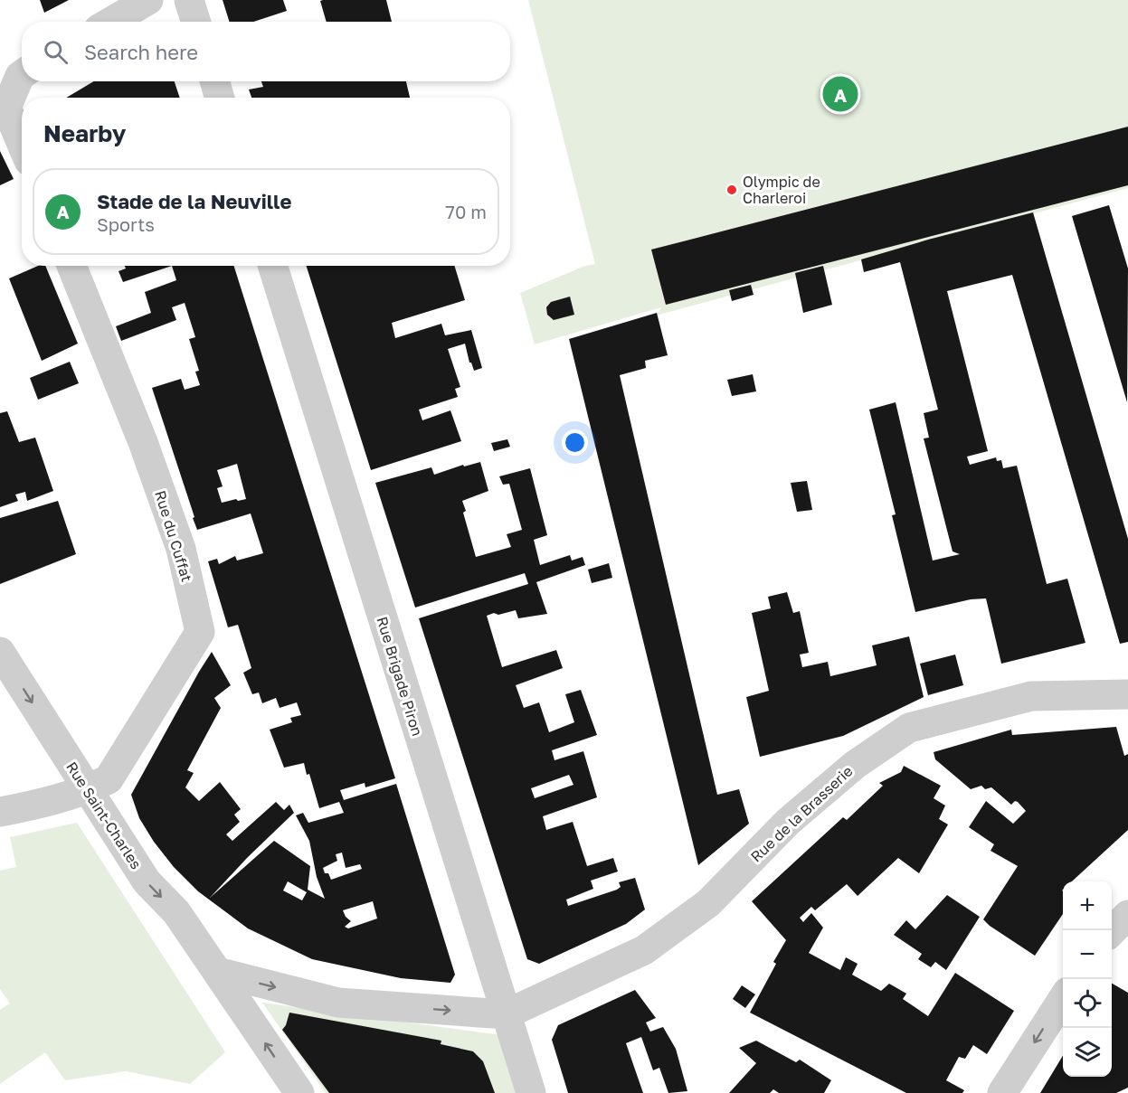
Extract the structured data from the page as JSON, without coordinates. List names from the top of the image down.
{
  "streets": {
    "street": [
      "Rue du Cuffat",
      "Rue Brigade Piron",
      "Rue de la Brasserie",
      "Rue Saint-Charles"
    ]
  },
  "crossings": [
    ["Rue du Cuffat", "Rue Saint-Charles"],
    ["Rue Brigade Piron", "Rue de la Brasserie"]
  ],
  "places": ["Olympic de Charleroi"],
  "page": {
    "search": "Search here",
    "pins": "A",
    "heading": "Nearby",
    "list": [
      {
        "mark": "A",
        "name": "Stade de la Neuville",
        "note": "Sports",
        "value": "70 m"
      }
    ],
    "map_buttons": ["+", "−"]
  }
}
